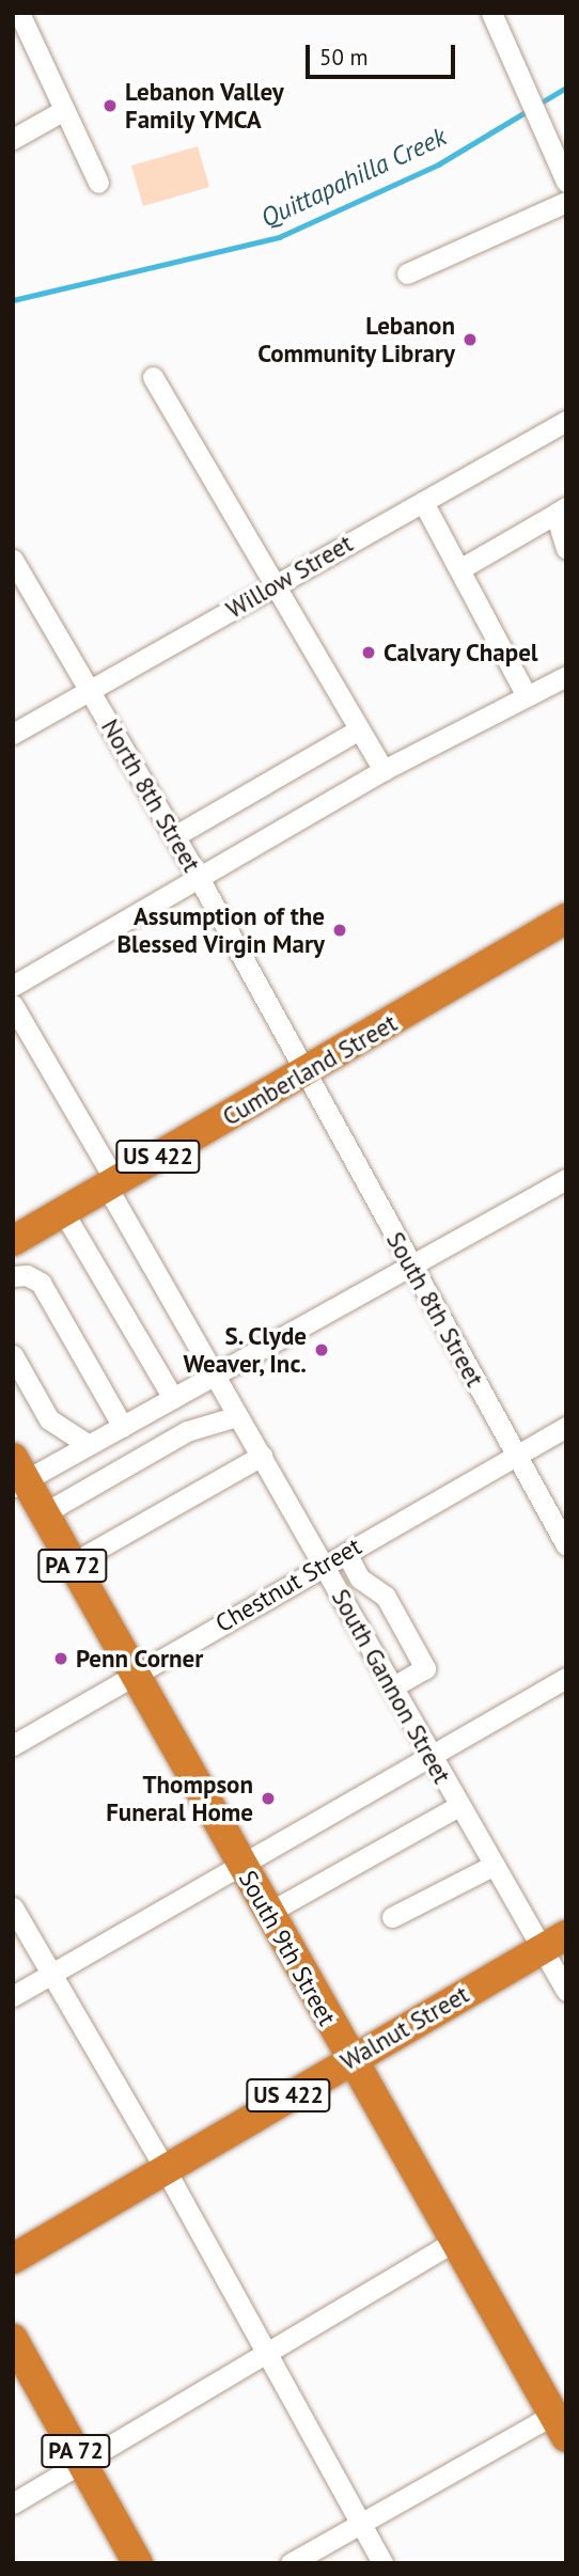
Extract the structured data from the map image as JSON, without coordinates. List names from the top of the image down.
{
  "streets": {
    "highway": [
      "Cumberland Street",
      "US 422",
      "PA 72",
      "South 9th Street",
      "Walnut Street"
    ],
    "street": [
      "Willow Street",
      "North 8th Street",
      "South 8th Street",
      "Chestnut Street",
      "South Gannon Street"
    ]
  },
  "crossings": [
    ["Willow Street", "North 8th Street"],
    ["North 8th Street", "Cumberland Street"],
    ["North 8th Street", "South 8th Street"],
    ["Cumberland Street", "South 8th Street"],
    ["Cumberland Street", "South Gannon Street"],
    ["South 8th Street", "Chestnut Street"],
    ["Chestnut Street", "South Gannon Street"],
    ["Chestnut Street", "South 9th Street"],
    ["South Gannon Street", "Walnut Street"],
    ["South 9th Street", "Walnut Street"]
  ],
  "water": ["Quittapahilla Creek"],
  "places": [
    "Lebanon Valley Family YMCA",
    "Lebanon Community Library",
    "Calvary Chapel",
    "Assumption of the Blessed Virgin Mary",
    "S. Clyde Weaver, Inc.",
    "Penn Corner",
    "Thompson Funeral Home"
  ],
  "scale_bar": "50 m"
}
